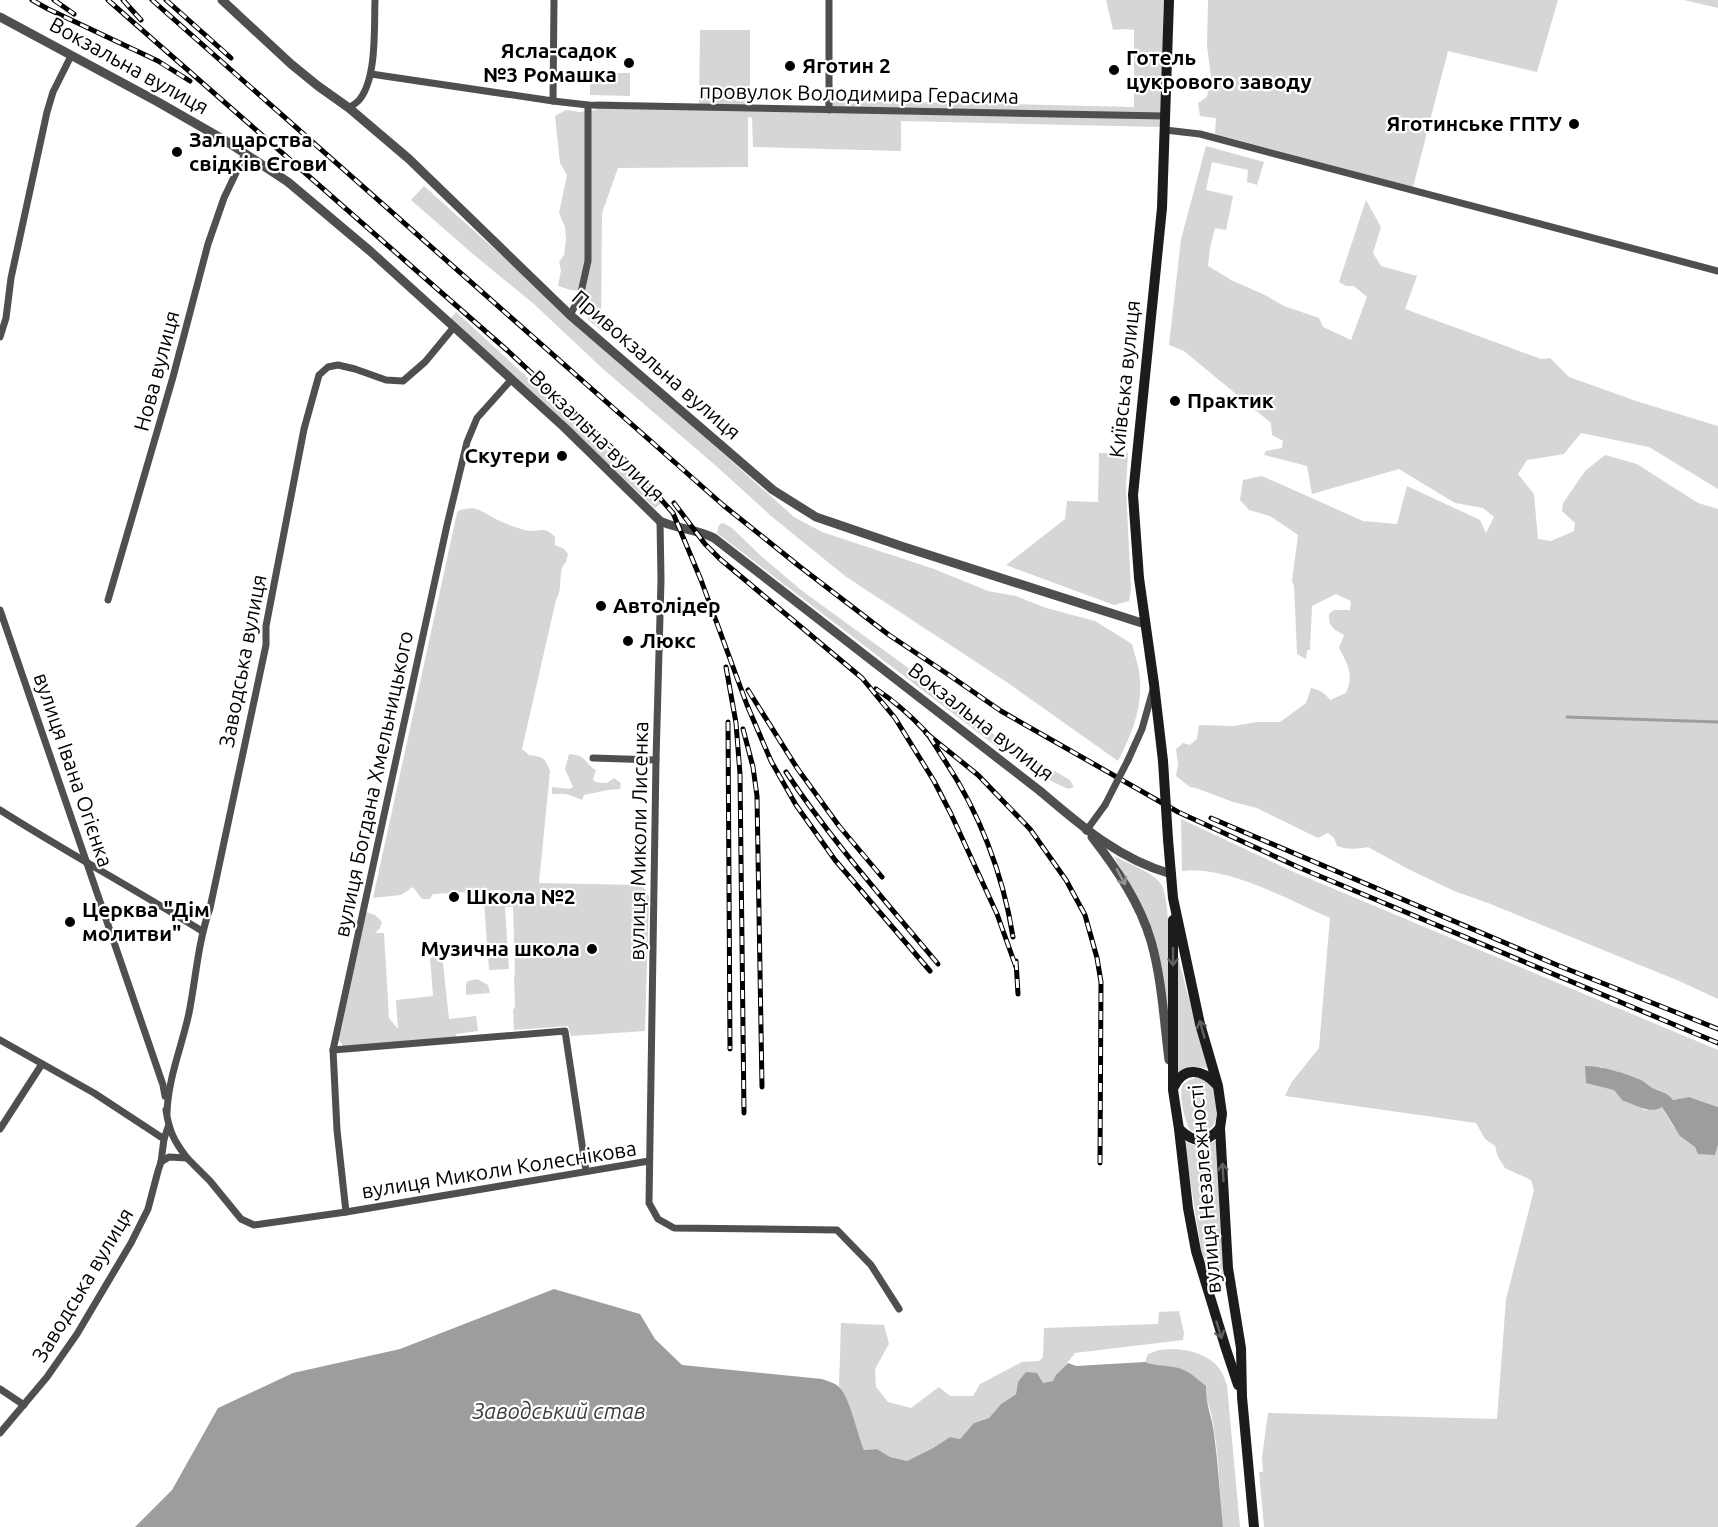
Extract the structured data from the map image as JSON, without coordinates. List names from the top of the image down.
{
  "streets": {
    "main road": ["Київська вулиця", "вулиця Незалежності"],
    "street": [
      "Вокзальна вулиця",
      "провулок Володимира Герасима",
      "Привокзальна вулиця",
      "Нова вулиця",
      "Заводська вулиця",
      "вулиця Івана Огієнка",
      "вулиця Богдана Хмельницького",
      "вулиця Миколи Лисенка",
      "вулиця Миколи Колеснікова"
    ]
  },
  "crossings": [
    ["Вокзальна вулиця", "Нова вулиця"],
    ["Вокзальна вулиця", "Заводська вулиця"],
    ["Вокзальна вулиця", "вулиця Богдана Хмельницького"],
    ["Вокзальна вулиця", "вулиця Миколи Лисенка"],
    ["Вокзальна вулиця", "вулиця Незалежності"],
    ["провулок Володимира Герасима", "Київська вулиця"],
    ["Привокзальна вулиця", "Київська вулиця"],
    ["Київська вулиця", "вулиця Незалежності"],
    ["Заводська вулиця", "вулиця Івана Огієнка"],
    ["Заводська вулиця", "вулиця Миколи Колеснікова"],
    ["вулиця Богдана Хмельницького", "вулиця Миколи Колеснікова"],
    ["вулиця Миколи Лисенка", "вулиця Миколи Колеснікова"]
  ],
  "water": ["Заводський став"],
  "places": [
    "Ясла-садок №3 Ромашка",
    "Яготин 2",
    "Готель цукрового заводу",
    "Яготинське ГПТУ",
    "Зал царства свідків Єгови",
    "Практик",
    "Скутери",
    "Автолідер",
    "Люкс",
    "Школа №2",
    "Церква \"Дім молитви\"",
    "Музична школа"
  ]
}
